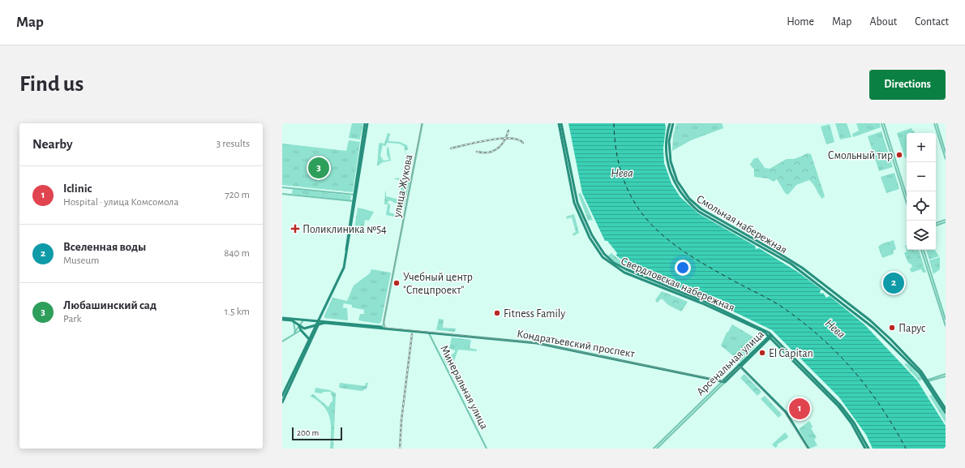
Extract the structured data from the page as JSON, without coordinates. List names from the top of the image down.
{
  "streets": {
    "main road": [
      "Смольная набережная",
      "Свердловская набережная",
      "Кондратьевский проспект",
      "Арсенальная улица"
    ],
    "street": ["улица Жукова", "Минеральная улица"]
  },
  "crossings": [
    ["улица Жукова", "Кондратьевский проспект"],
    ["Свердловская набережная", "Арсенальная улица"],
    ["Кондратьевский проспект", "Арсенальная улица"],
    ["Кондратьевский проспект", "Минеральная улица"]
  ],
  "water": ["Нева"],
  "places": {
    "other": [
      "Смольный тир",
      "Учебный центр \"Спецпроект\"",
      "Fitness Family",
      "Парус",
      "El Capitan"
    ],
    "health": ["Поликлиника №54"]
  },
  "scale_bar": "200 m",
  "page": {
    "header": "Map",
    "nav": [
      "Home",
      "Map",
      "About",
      "Contact"
    ],
    "buttons": "Directions",
    "title": "Find us",
    "heading": ["Nearby", "3 results"],
    "map_buttons": ["+", "−"],
    "pins": ["3", "2", "1"],
    "list": [
      {
        "mark": "1",
        "name": "Iclinic",
        "note": "Hospital · улица Комсомола",
        "value": "720 m"
      },
      {
        "mark": "2",
        "name": "Вселенная воды",
        "note": "Museum",
        "value": "840 m"
      },
      {
        "mark": "3",
        "name": "Любашинский сад",
        "note": "Park",
        "value": "1.5 km"
      }
    ],
    "scale": "200 m"
  }
}
